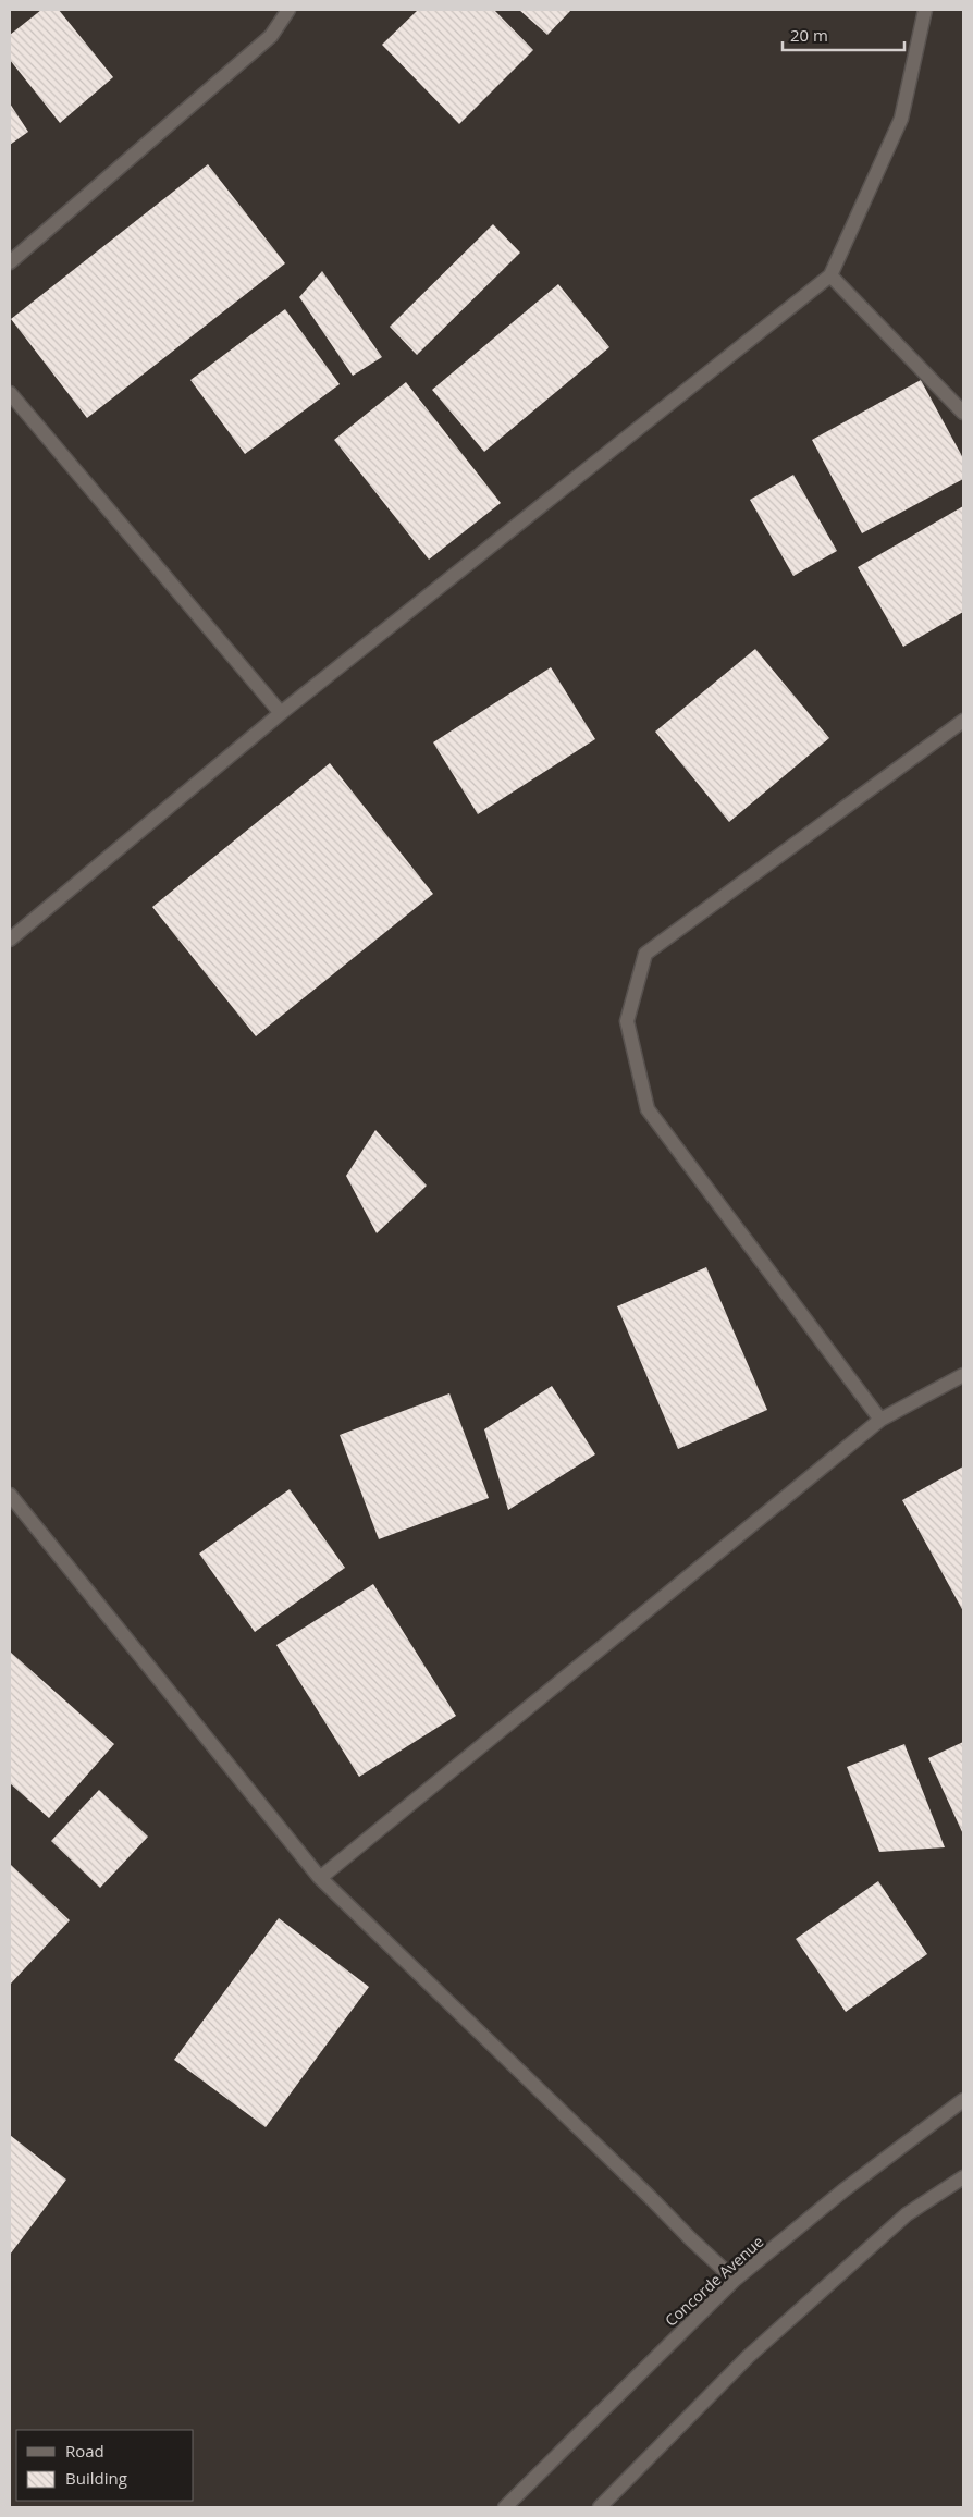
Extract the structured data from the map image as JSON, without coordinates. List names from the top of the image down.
{
  "streets": {
    "street": ["Concorde Avenue"]
  },
  "legend": ["Road", "Building"],
  "scale_bar": "20 m"
}
